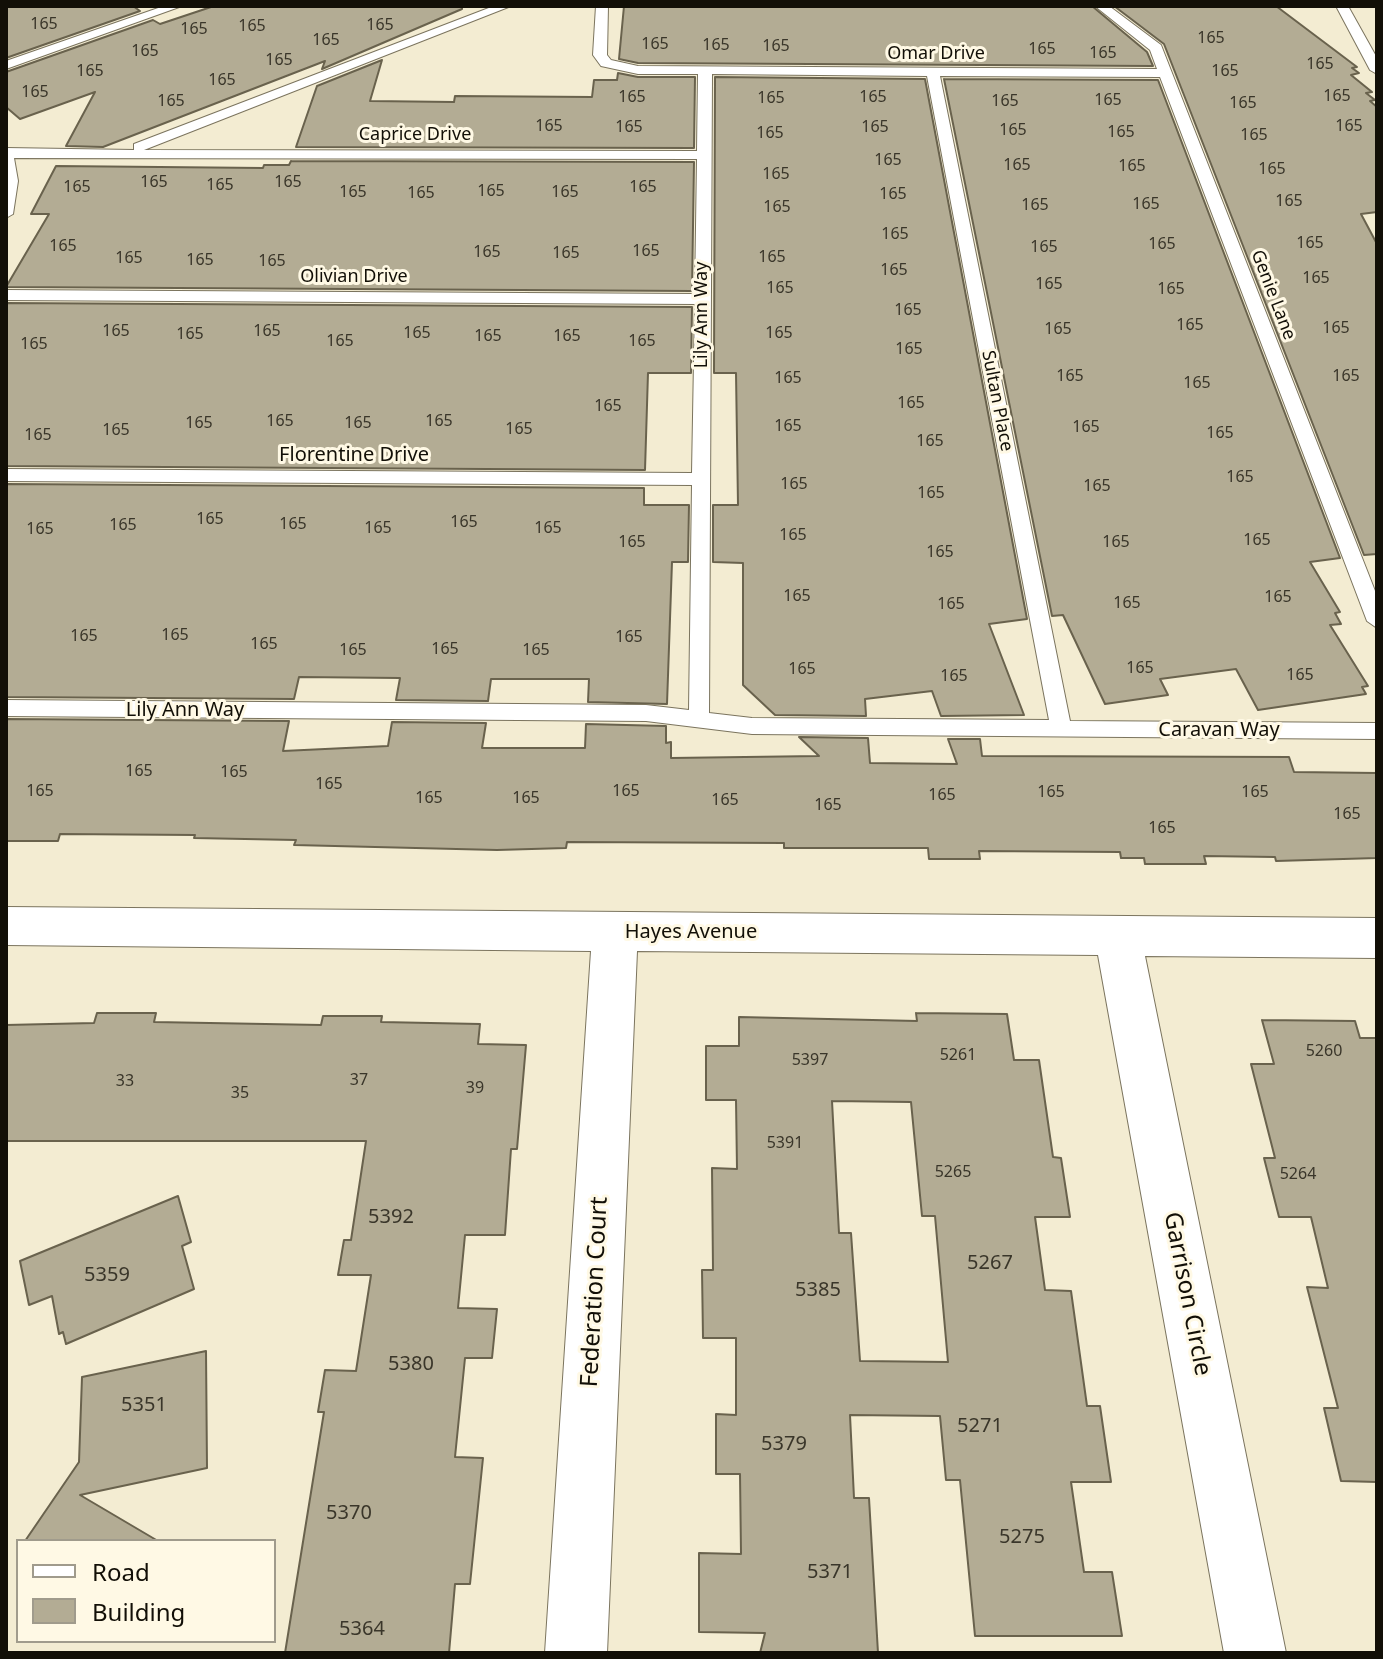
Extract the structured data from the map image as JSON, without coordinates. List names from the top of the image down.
{
  "streets": {
    "street": ["Hayes Avenue", "Federation Court", "Garrison Circle"],
    "lane": [
      "Omar Drive",
      "Caprice Drive",
      "Olivian Drive",
      "Genie Lane",
      "Lily Ann Way",
      "Sultan Place",
      "Florentine Drive",
      "Caravan Way"
    ]
  },
  "crossings": [
    ["Omar Drive", "Genie Lane"],
    ["Omar Drive", "Lily Ann Way"],
    ["Omar Drive", "Sultan Place"],
    ["Caprice Drive", "Lily Ann Way"],
    ["Olivian Drive", "Lily Ann Way"],
    ["Lily Ann Way", "Sultan Place"],
    ["Lily Ann Way", "Florentine Drive"],
    ["Lily Ann Way", "Caravan Way"],
    ["Sultan Place", "Caravan Way"],
    ["Hayes Avenue", "Federation Court"],
    ["Hayes Avenue", "Garrison Circle"]
  ],
  "house_numbers": [
    "165",
    "165",
    "165",
    "165",
    "165",
    "165",
    "165",
    "165",
    "165",
    "165",
    "165",
    "165",
    "165",
    "165",
    "165",
    "165",
    "165",
    "165",
    "165",
    "165",
    "165",
    "165",
    "165",
    "165",
    "165",
    "165",
    "165",
    "165",
    "165",
    "165",
    "165",
    "165",
    "165",
    "165",
    "165",
    "165",
    "165",
    "165",
    "165",
    "165",
    "165",
    "165",
    "165",
    "165",
    "165",
    "165",
    "165",
    "165",
    "165",
    "165",
    "165",
    "165",
    "165",
    "165",
    "165",
    "165",
    "165",
    "165",
    "165",
    "165",
    "165",
    "165",
    "165",
    "165",
    "165",
    "165",
    "165",
    "165",
    "165",
    "165",
    "165",
    "165",
    "165",
    "165",
    "165",
    "165",
    "165",
    "165",
    "165",
    "165",
    "165",
    "165",
    "165",
    "165",
    "165",
    "165",
    "165",
    "165",
    "165",
    "165",
    "165",
    "165",
    "165",
    "165",
    "165",
    "165",
    "165",
    "165",
    "165",
    "165",
    "165",
    "165",
    "165",
    "165",
    "165",
    "165",
    "165",
    "165",
    "165",
    "165",
    "165",
    "165",
    "165",
    "165",
    "165",
    "165",
    "165",
    "165",
    "165",
    "165",
    "165",
    "165",
    "165",
    "165",
    "165",
    "165",
    "165",
    "165",
    "165",
    "165",
    "165",
    "165",
    "165",
    "165",
    "165",
    "165",
    "165",
    "165",
    "165",
    "165",
    "165",
    "165",
    "165",
    "165",
    "165",
    "165",
    "165",
    "5260",
    "5261",
    "5397",
    "37",
    "33",
    "39",
    "35",
    "5391",
    "5265",
    "5264",
    "5392",
    "5267",
    "5359",
    "5385",
    "5380",
    "5351",
    "5271",
    "5379",
    "5370",
    "5275",
    "5371",
    "5364"
  ],
  "legend": ["Road", "Building"]
}
